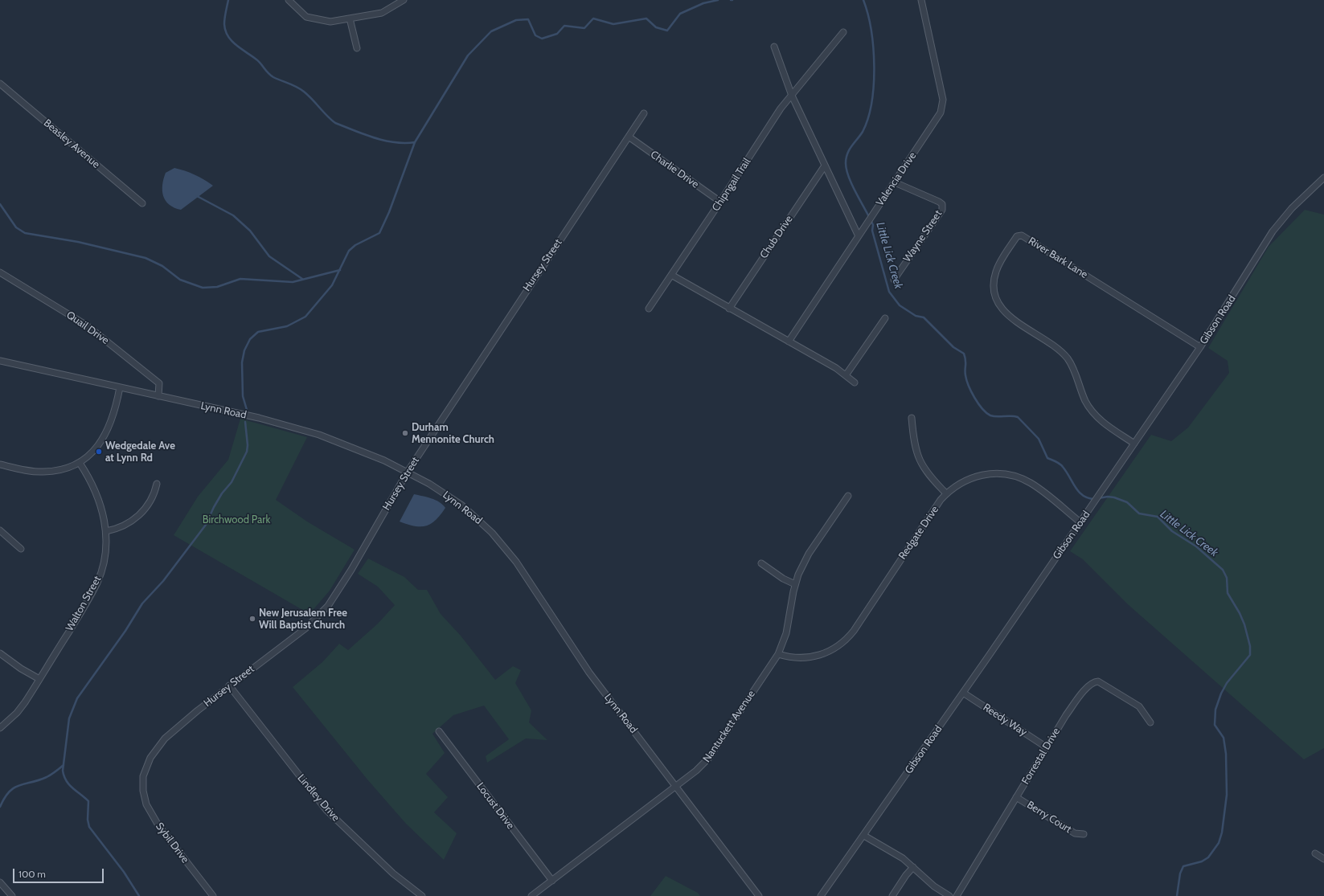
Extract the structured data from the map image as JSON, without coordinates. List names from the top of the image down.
{
  "streets": {
    "street": [
      "Beasley Avenue",
      "Charlie Drive",
      "Valencia Drive",
      "Chipngail Trail",
      "Wayne Street",
      "Chub Drive",
      "River Bark Lane",
      "Hursey Street",
      "Gibson Road",
      "Quail Drive",
      "Lynn Road",
      "Redgate Drive",
      "Walton Street",
      "Reedy Way",
      "Nantuckett Avenue",
      "Forrestal Drive",
      "Lindley Drive",
      "Locust Drive",
      "Berry Court",
      "Sybil Drive"
    ]
  },
  "crossings": [
    ["Charlie Drive", "Chipngail Trail"],
    ["Charlie Drive", "Hursey Street"],
    ["Valencia Drive", "Wayne Street"],
    ["River Bark Lane", "Gibson Road"],
    ["Hursey Street", "Lynn Road"],
    ["Hursey Street", "Lindley Drive"],
    ["Hursey Street", "Sybil Drive"],
    ["Gibson Road", "Redgate Drive"],
    ["Gibson Road", "Reedy Way"],
    ["Quail Drive", "Lynn Road"],
    ["Lynn Road", "Nantuckett Avenue"],
    ["Redgate Drive", "Nantuckett Avenue"],
    ["Reedy Way", "Forrestal Drive"],
    ["Nantuckett Avenue", "Locust Drive"],
    ["Forrestal Drive", "Berry Court"]
  ],
  "water": ["Little Lick Creek"],
  "parks": ["Birchwood Park"],
  "places": ["Durham Mennonite Church", "Wedgedale Ave at Lynn Rd", "New Jerusalem Free Will Baptist Church"],
  "scale_bar": "100 m"
}
